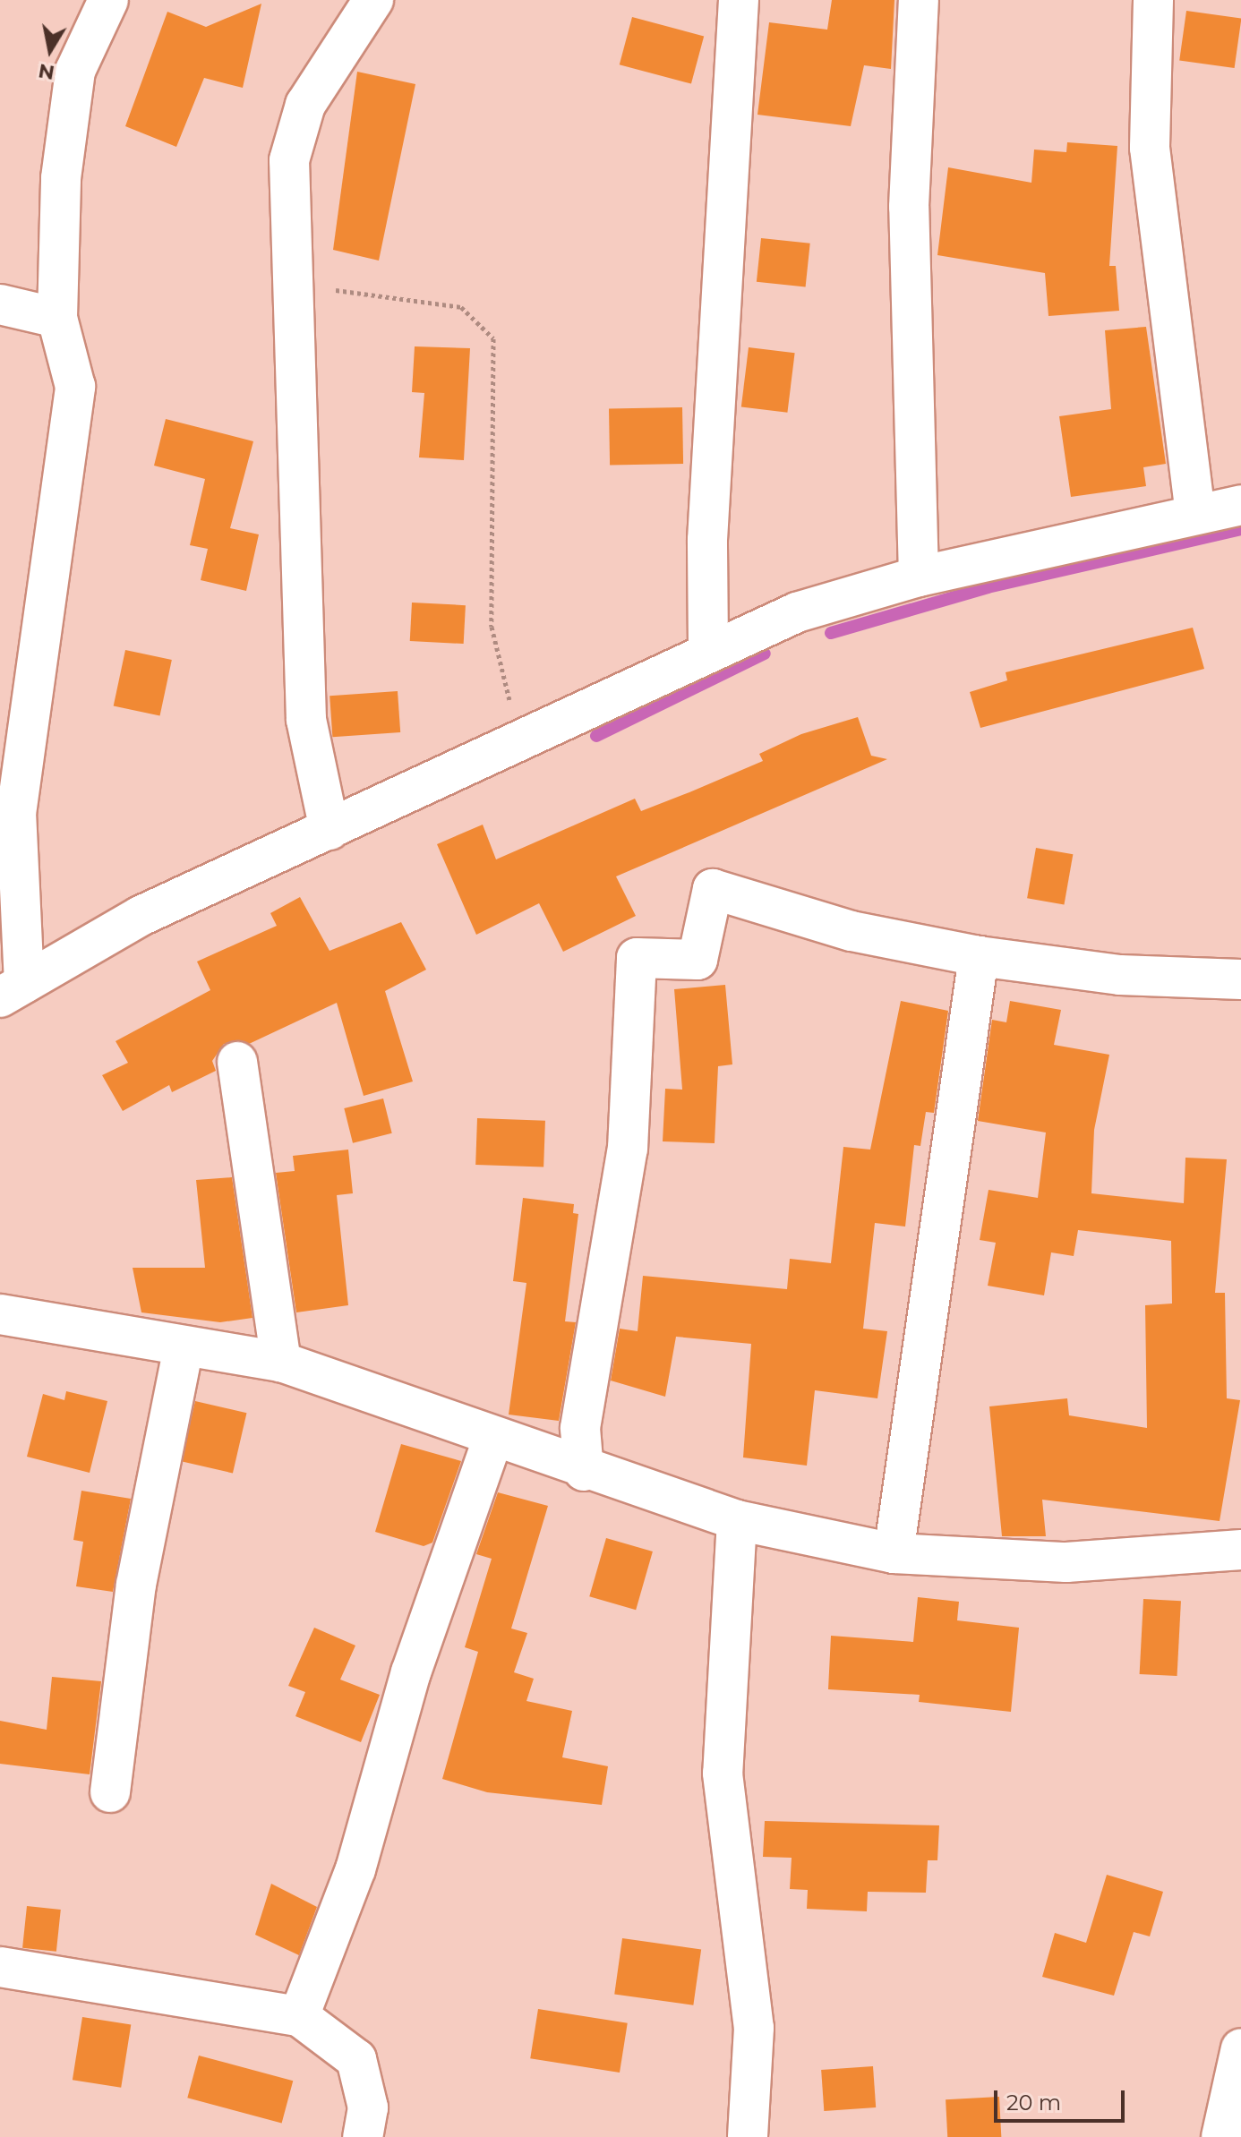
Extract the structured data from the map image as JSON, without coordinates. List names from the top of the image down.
{
  "scale_bar": "20 m",
  "north": "bottom"
}
